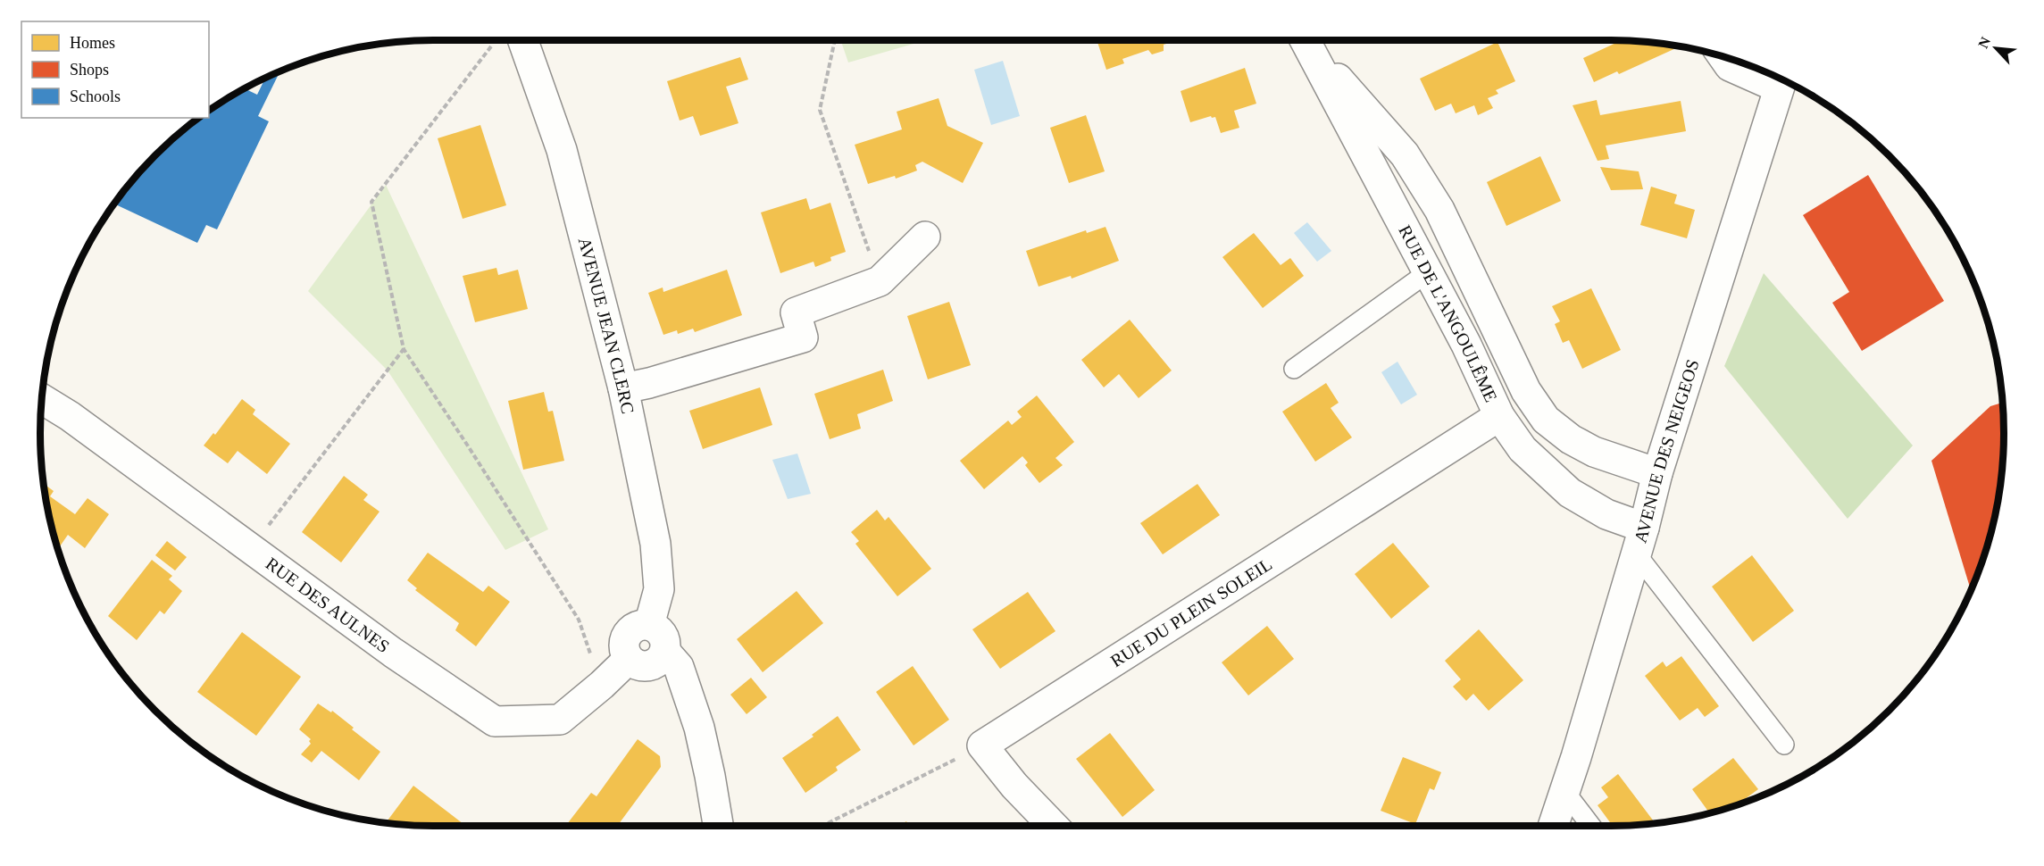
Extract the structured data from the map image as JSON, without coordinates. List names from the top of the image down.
{
  "streets": {
    "street": [
      "RUE DE L'ANGOULÊME",
      "AVENUE JEAN CLERC",
      "AVENUE DES NEIGEOS",
      "RUE DES AULNES",
      "RUE DU PLEIN SOLEIL"
    ]
  },
  "crossings": [
    ["RUE DE L'ANGOULÊME", "AVENUE DES NEIGEOS"],
    ["RUE DE L'ANGOULÊME", "RUE DU PLEIN SOLEIL"],
    ["AVENUE JEAN CLERC", "RUE DES AULNES"]
  ],
  "legend": ["Homes", "Shops", "Schools"],
  "north": "top left"
}
